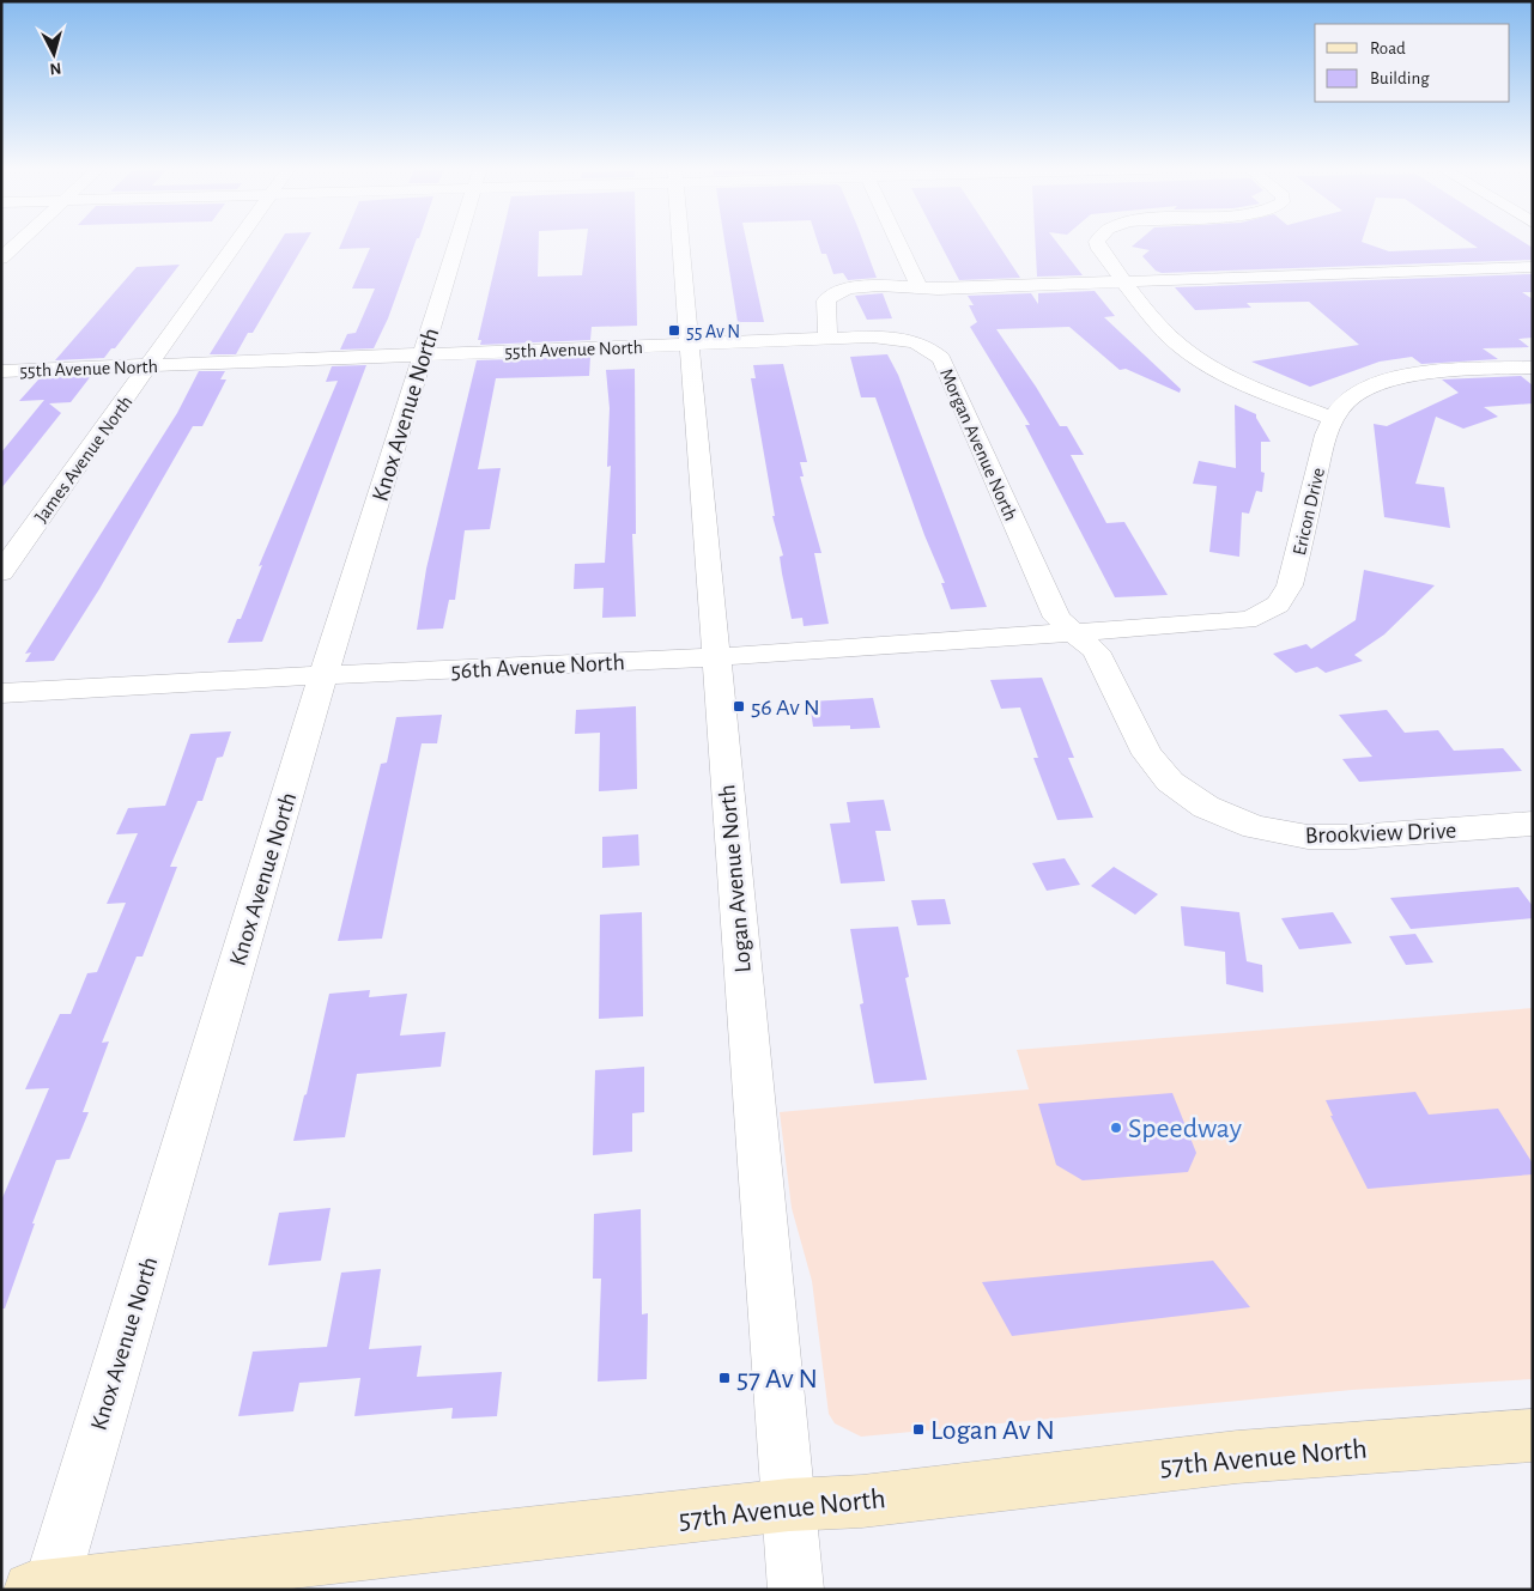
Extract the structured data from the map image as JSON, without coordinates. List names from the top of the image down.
{
  "streets": {
    "street": [
      "55th Avenue North",
      "Knox Avenue North",
      "Morgan Avenue North",
      "James Avenue North",
      "Ericon Drive",
      "56th Avenue North",
      "Brookview Drive",
      "Logan Avenue North",
      "57th Avenue North"
    ]
  },
  "crossings": [
    ["55th Avenue North", "Knox Avenue North"],
    ["55th Avenue North", "Morgan Avenue North"],
    ["55th Avenue North", "James Avenue North"],
    ["55th Avenue North", "Logan Avenue North"],
    ["Knox Avenue North", "56th Avenue North"],
    ["Knox Avenue North", "57th Avenue North"],
    ["Morgan Avenue North", "Ericon Drive"],
    ["Morgan Avenue North", "56th Avenue North"],
    ["Morgan Avenue North", "Brookview Drive"],
    ["Ericon Drive", "56th Avenue North"],
    ["Ericon Drive", "Brookview Drive"],
    ["56th Avenue North", "Brookview Drive"],
    ["56th Avenue North", "Logan Avenue North"],
    ["Logan Avenue North", "57th Avenue North"]
  ],
  "places": {
    "transit": [
      "55 Av N",
      "56 Av N",
      "57 Av N",
      "Logan Av N"
    ],
    "other": ["Speedway"]
  },
  "legend": ["Road", "Building"],
  "north": "bottom"
}
